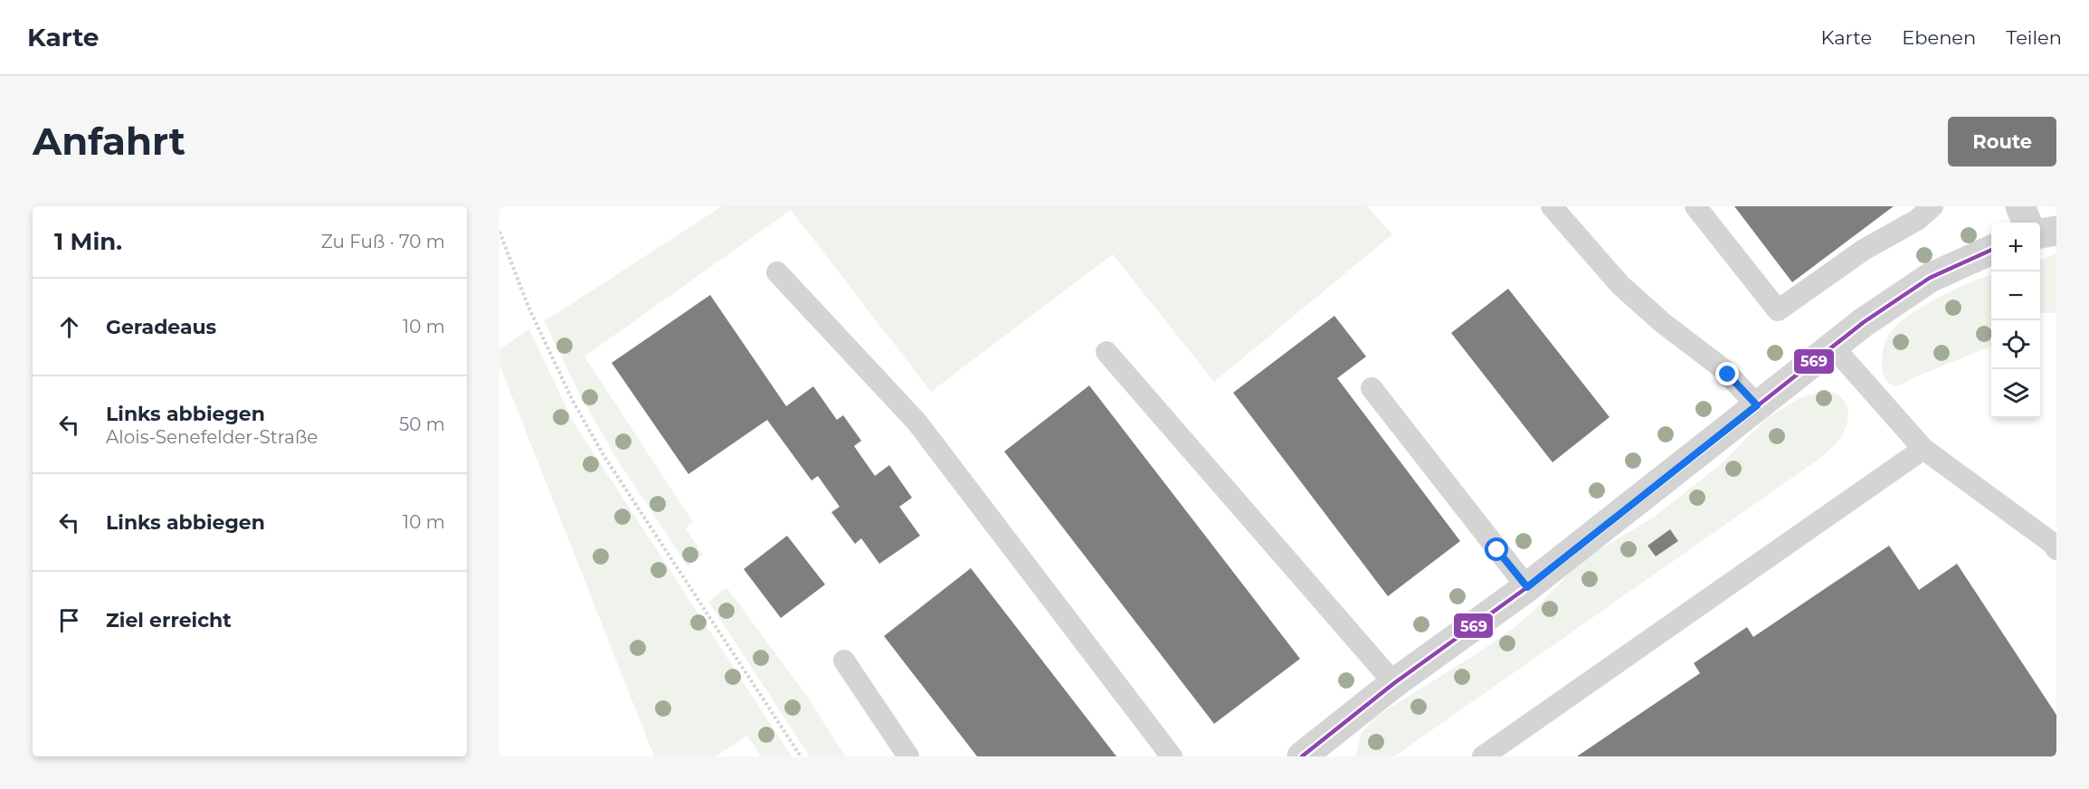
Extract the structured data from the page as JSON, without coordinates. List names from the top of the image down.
{
  "lines": ["transit line 569"],
  "page": {
    "header": "Karte",
    "nav": ["Karte", "Ebenen", "Teilen"],
    "buttons": "Route",
    "title": "Anfahrt",
    "heading": ["1 Min.", "Zu Fuß · 70 m"],
    "map_buttons": ["+", "−"],
    "list": [
      ["Geradeaus", "10 m"],
      ["Links abbiegen", "Alois-Senefelder-Straße", "50 m"],
      ["Links abbiegen", "10 m"],
      "Ziel erreicht"
    ]
  }
}
